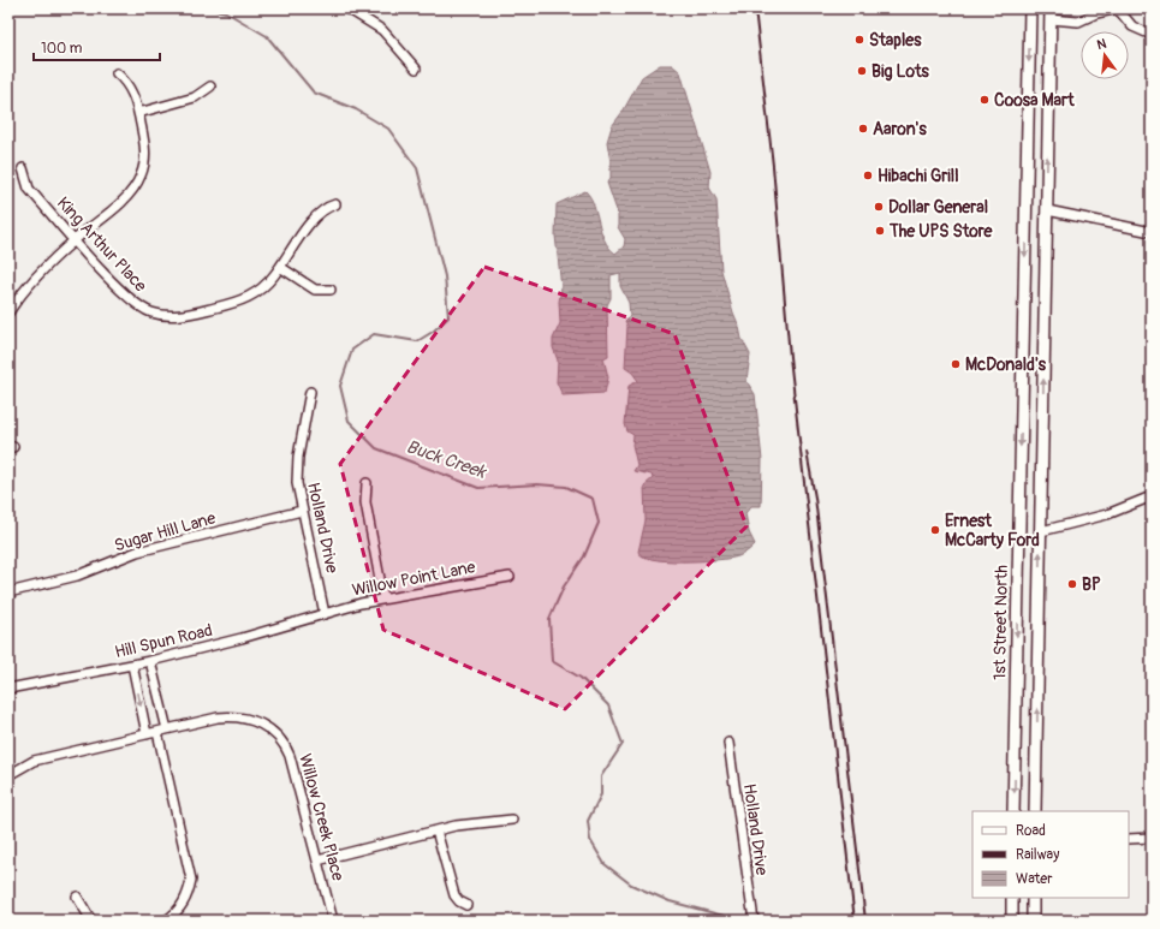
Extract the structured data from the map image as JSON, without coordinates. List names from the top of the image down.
{
  "streets": {
    "main road": ["1st Street North"],
    "street": [
      "King Arthur Place",
      "Holland Drive",
      "Sugar Hill Lane",
      "Willow Point Lane",
      "Hill Spun Road",
      "Willow Creek Place"
    ]
  },
  "crossings": [
    ["Holland Drive", "Sugar Hill Lane"],
    ["Holland Drive", "Willow Point Lane"],
    ["Holland Drive", "Hill Spun Road"],
    ["Willow Point Lane", "Hill Spun Road"]
  ],
  "water": ["Buck Creek"],
  "places": [
    "Staples",
    "Big Lots",
    "Coosa Mart",
    "Aaron's",
    "Hibachi Grill",
    "Dollar General",
    "The UPS Store",
    "McDonald's",
    "Ernest McCarty Ford",
    "BP"
  ],
  "legend": ["Road", "Railway", "Water"],
  "scale_bar": "100 m",
  "north": "top"
}
